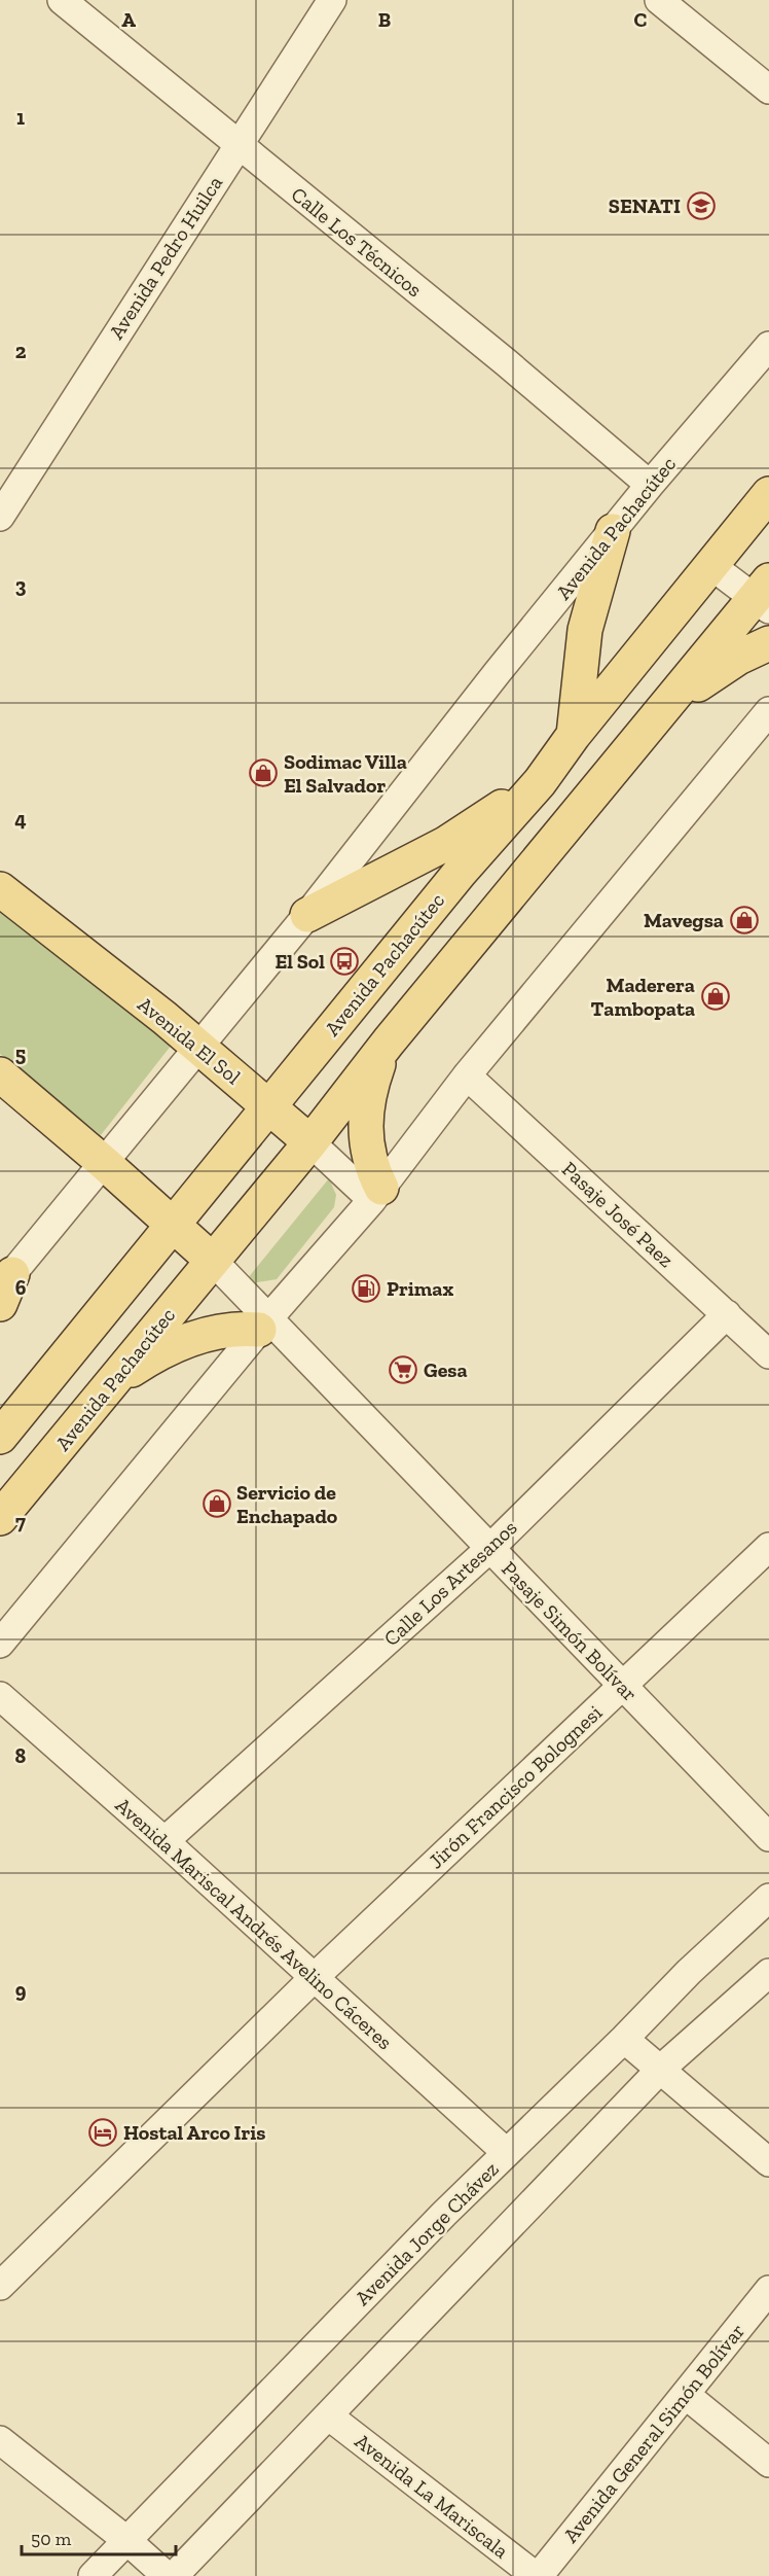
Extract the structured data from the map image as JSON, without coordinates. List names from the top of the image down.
{
  "streets": {
    "main road": ["Avenida Pachacútec", "Avenida El Sol"],
    "street": [
      "Calle Los Técnicos",
      "Avenida Pedro Huilca",
      "Pasaje José Paez",
      "Calle Los Artesanos",
      "Pasaje Simón Bolívar",
      "Jirón Francisco Bolognesi",
      "Avenida Mariscal Andrés Avelino Cáceres",
      "Avenida Jorge Chávez",
      "Avenida General Simón Bolívar",
      "Avenida La Mariscala"
    ]
  },
  "crossings": [
    ["Calle Los Técnicos", "Avenida Pedro Huilca"],
    ["Calle Los Técnicos", "Avenida Pachacútec"],
    ["Avenida Pachacútec", "Avenida El Sol"],
    ["Pasaje José Paez", "Calle Los Artesanos"],
    ["Calle Los Artesanos", "Pasaje Simón Bolívar"],
    ["Calle Los Artesanos", "Avenida Mariscal Andrés Avelino Cáceres"],
    ["Pasaje Simón Bolívar", "Jirón Francisco Bolognesi"],
    ["Jirón Francisco Bolognesi", "Avenida Mariscal Andrés Avelino Cáceres"],
    ["Avenida Mariscal Andrés Avelino Cáceres", "Avenida Jorge Chávez"],
    ["Avenida General Simón Bolívar", "Avenida La Mariscala"]
  ],
  "places": {
    "school or university": ["SENATI"],
    "shop": [
      "Sodimac Villa El Salvador",
      "Mavegsa",
      "Maderera Tambopata",
      "Servicio de Enchapado"
    ],
    "bus stop": ["El Sol"],
    "fuel station": ["Primax"],
    "supermarket": ["Gesa"],
    "hotel": ["Hostal Arco Iris"]
  },
  "scale_bar": "50 m",
  "grid": {
    "columns": ["A", "B", "C"],
    "rows": [
      "1",
      "2",
      "3",
      "4",
      "5",
      "6",
      "7",
      "8",
      "9"
    ]
  }
}
